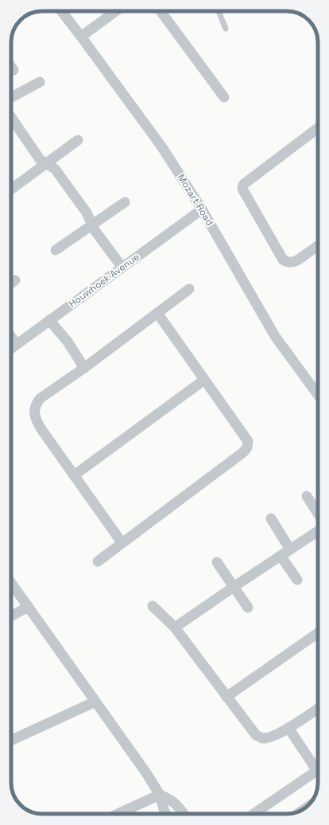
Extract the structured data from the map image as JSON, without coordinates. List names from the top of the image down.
{
  "streets": {
    "street": ["Mozart Road", "Houwhoek Avenue"]
  },
  "crossings": [
    ["Mozart Road", "Houwhoek Avenue"]
  ]
}
